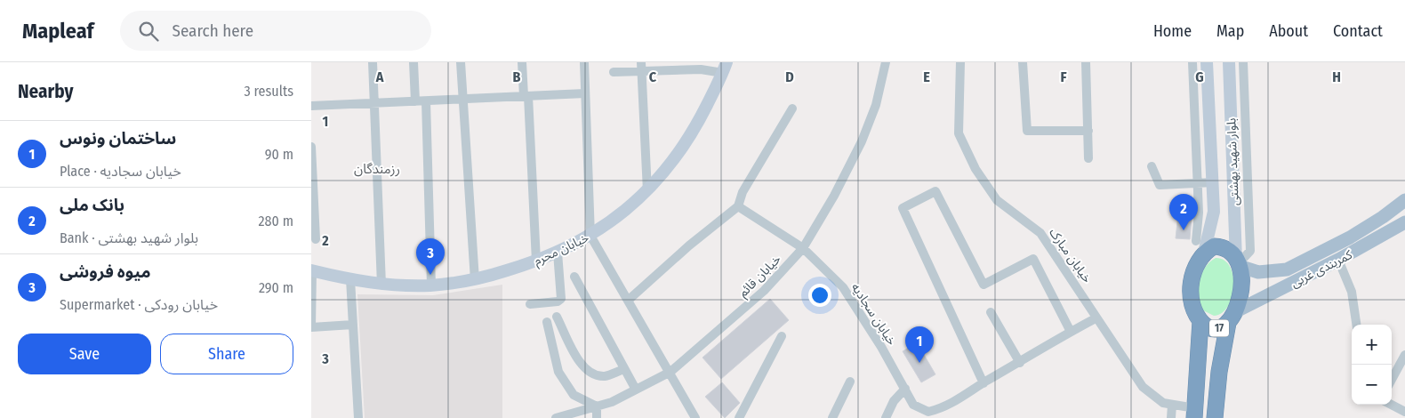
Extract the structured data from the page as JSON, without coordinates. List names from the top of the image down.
{
  "streets": {
    "highway": ["17"],
    "main road": ["کمربندی غربی"],
    "street": [
      "بلوار شهید بهشتی",
      "خیابان محرم",
      "خیابان مبارک",
      "خیابان قائم",
      "خیابان سجادیه"
    ]
  },
  "crossings": [
    ["بلوار شهید بهشتی", "کمربندی غربی"],
    ["بلوار شهید بهشتی", "17"],
    ["خیابان مبارک", "خیابان سجادیه"],
    ["خیابان مبارک", "17"],
    ["کمربندی غربی", "17"],
    ["خیابان قائم", "خیابان سجادیه"]
  ],
  "districts": ["رزمندگان"],
  "page": {
    "header": "Mapleaf",
    "search": "Search here",
    "nav": [
      "Home",
      "Map",
      "About",
      "Contact"
    ],
    "heading": ["Nearby", "3 results"],
    "list": [
      {
        "mark": "1",
        "name": "ساختمان ونوس",
        "note": "Place · خیابان سجادیه",
        "value": "90 m"
      },
      {
        "mark": "2",
        "name": "بانک ملی",
        "note": "Bank · بلوار شهید بهشتی",
        "value": "280 m"
      },
      {
        "mark": "3",
        "name": "میوه فروشی",
        "note": "Supermarket · خیابان رودکی",
        "value": "290 m"
      }
    ],
    "pins": ["2", "3", "1"],
    "buttons": ["Save", "Share"],
    "map_buttons": ["+", "−"]
  },
  "grid": {
    "columns": [
      "A",
      "B",
      "C",
      "D",
      "E",
      "F",
      "G",
      "H"
    ],
    "rows": ["1", "2", "3"]
  }
}
